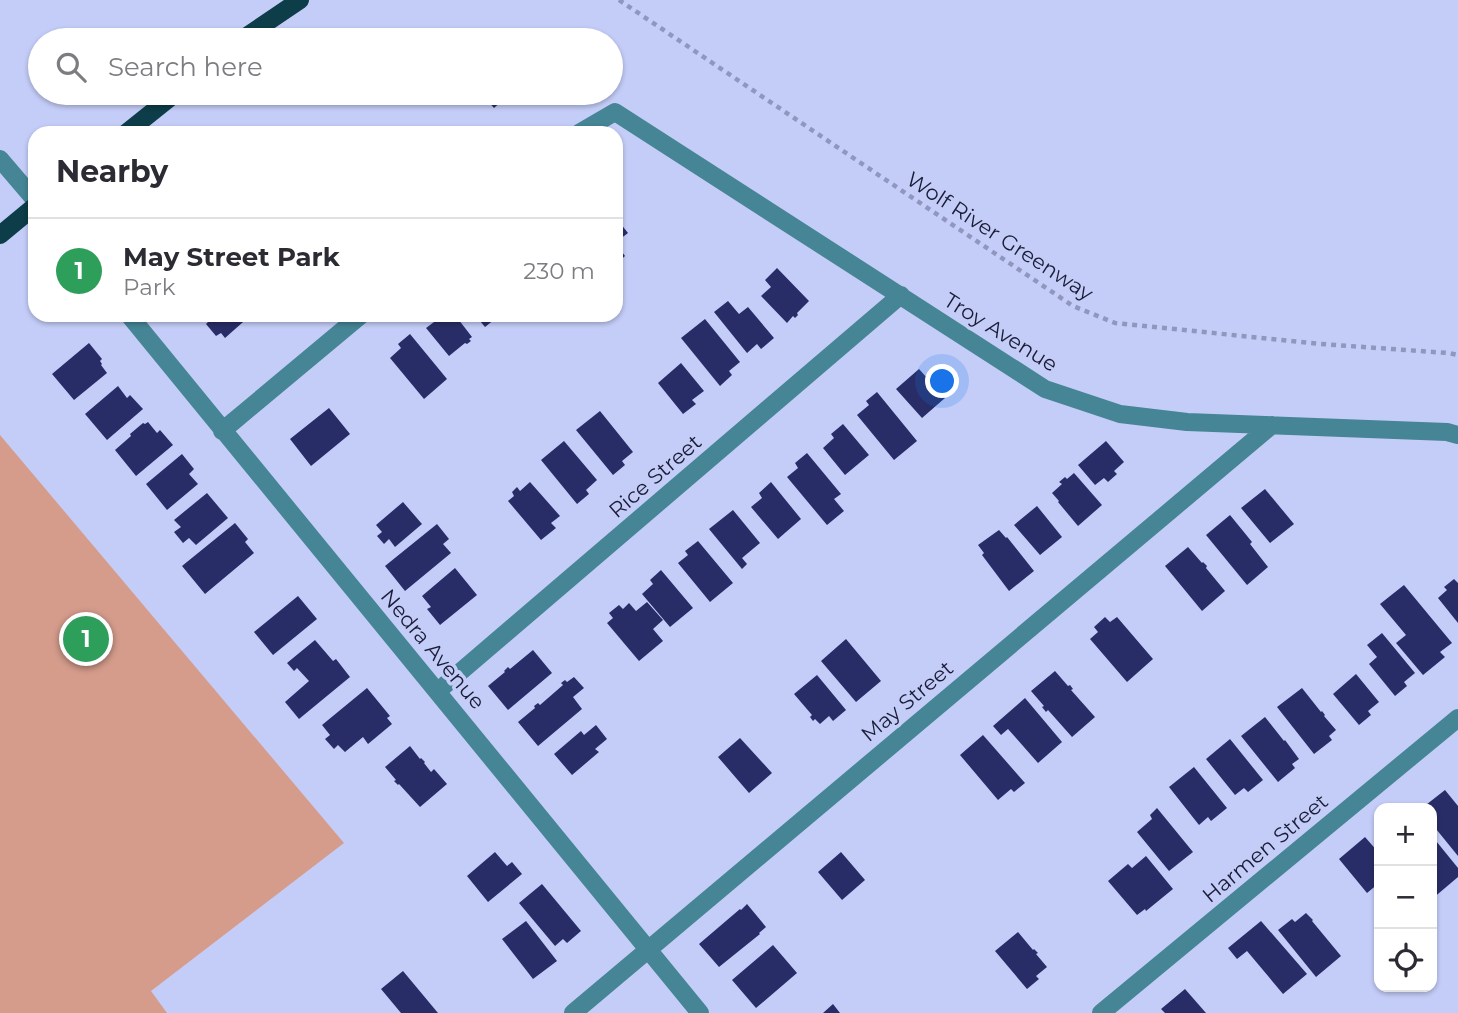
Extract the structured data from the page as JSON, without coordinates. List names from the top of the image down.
{
  "streets": {
    "street": [
      "Troy Avenue",
      "Rice Street",
      "Nedra Avenue",
      "May Street",
      "Harmen Street"
    ],
    "path": ["Wolf River Greenway"]
  },
  "crossings": [
    ["Troy Avenue", "Rice Street"],
    ["Troy Avenue", "May Street"],
    ["Rice Street", "Nedra Avenue"],
    ["Nedra Avenue", "May Street"]
  ],
  "page": {
    "search": "Search here",
    "heading": "Nearby",
    "list": [
      {
        "mark": "1",
        "name": "May Street Park",
        "note": "Park",
        "value": "230 m"
      }
    ],
    "pins": "1",
    "map_buttons": ["+", "−"]
  }
}
